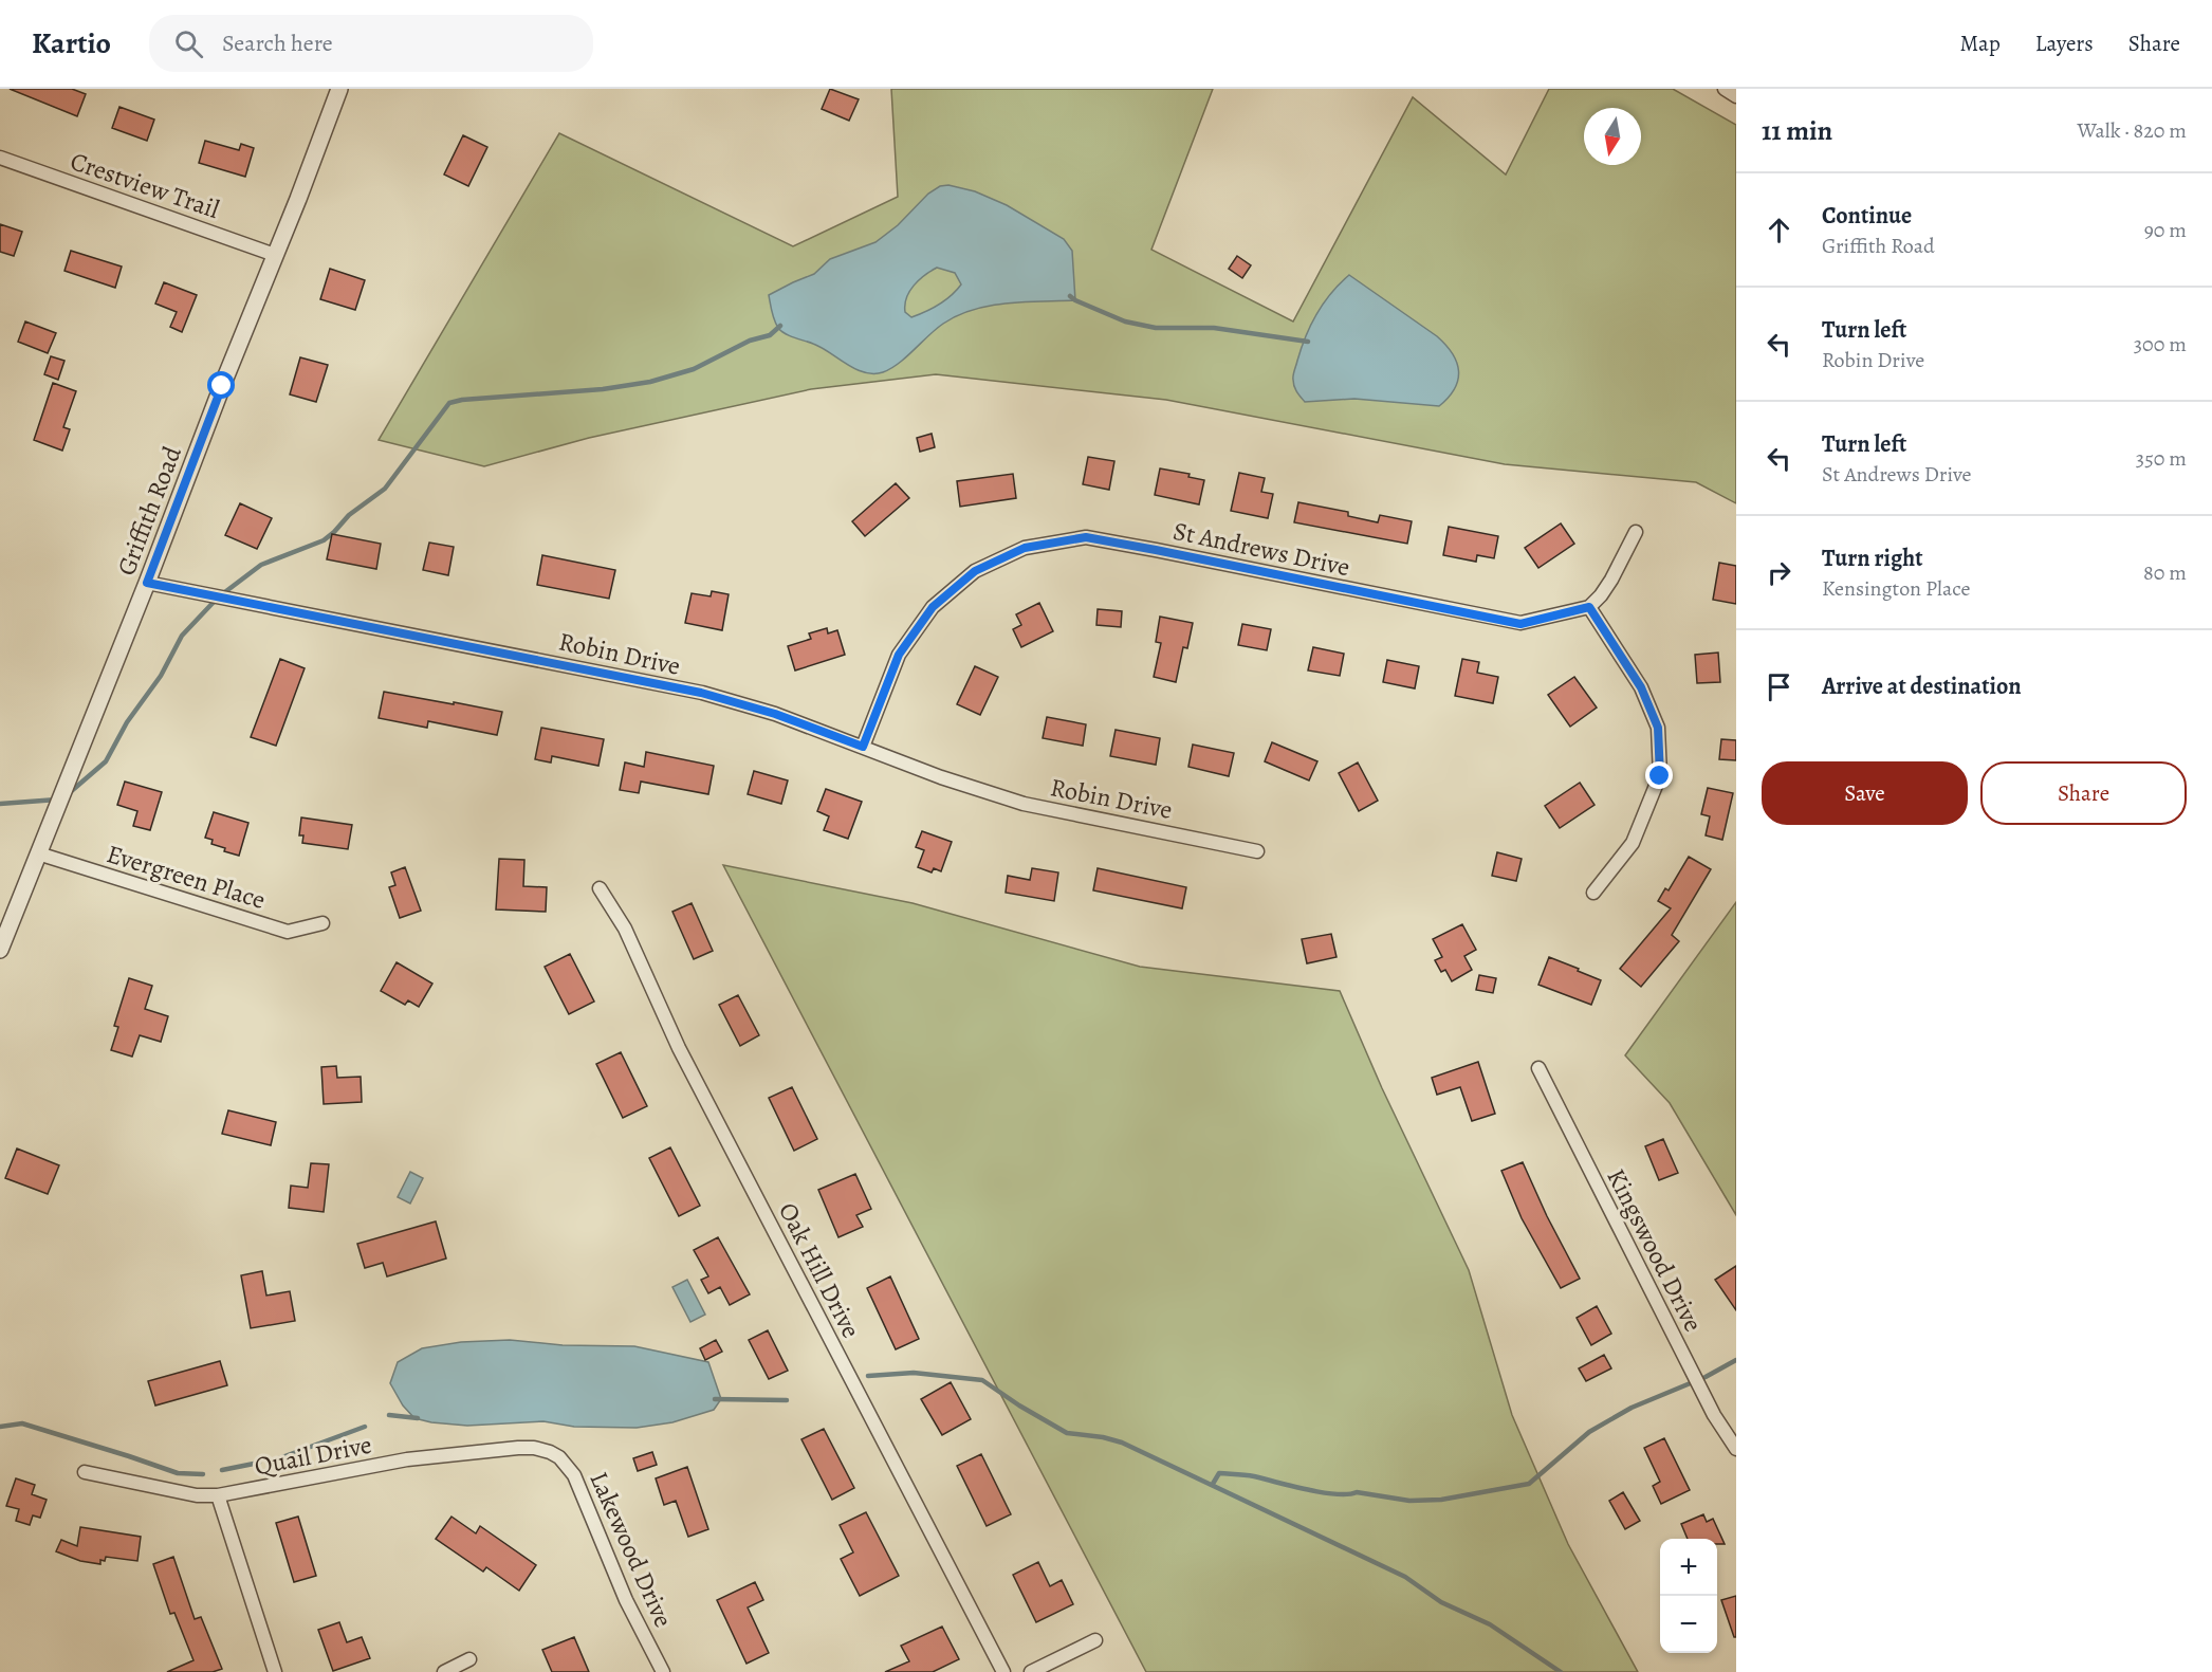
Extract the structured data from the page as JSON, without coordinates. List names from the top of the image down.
{
  "streets": {
    "street": [
      "Crestview Trail",
      "Griffith Road",
      "St Andrews Drive",
      "Robin Drive",
      "Evergreen Place",
      "Kingswood Drive",
      "Oak Hill Drive",
      "Quail Drive",
      "Lakewood Drive"
    ]
  },
  "crossings": [
    ["Crestview Trail", "Griffith Road"],
    ["Griffith Road", "Robin Drive"],
    ["Griffith Road", "Evergreen Place"],
    ["St Andrews Drive", "Robin Drive"],
    ["Quail Drive", "Lakewood Drive"]
  ],
  "north": "bottom",
  "page": {
    "header": "Kartio",
    "search": "Search here",
    "nav": ["Map", "Layers", "Share"],
    "heading": ["11 min", "Walk · 820 m"],
    "list": [
      ["Continue", "Griffith Road", "90 m"],
      ["Turn left", "Robin Drive", "300 m"],
      ["Turn left", "St Andrews Drive", "350 m"],
      ["Turn right", "Kensington Place", "80 m"],
      "Arrive at destination"
    ],
    "buttons": ["Save", "Share"],
    "map_buttons": ["+", "−"]
  }
}
